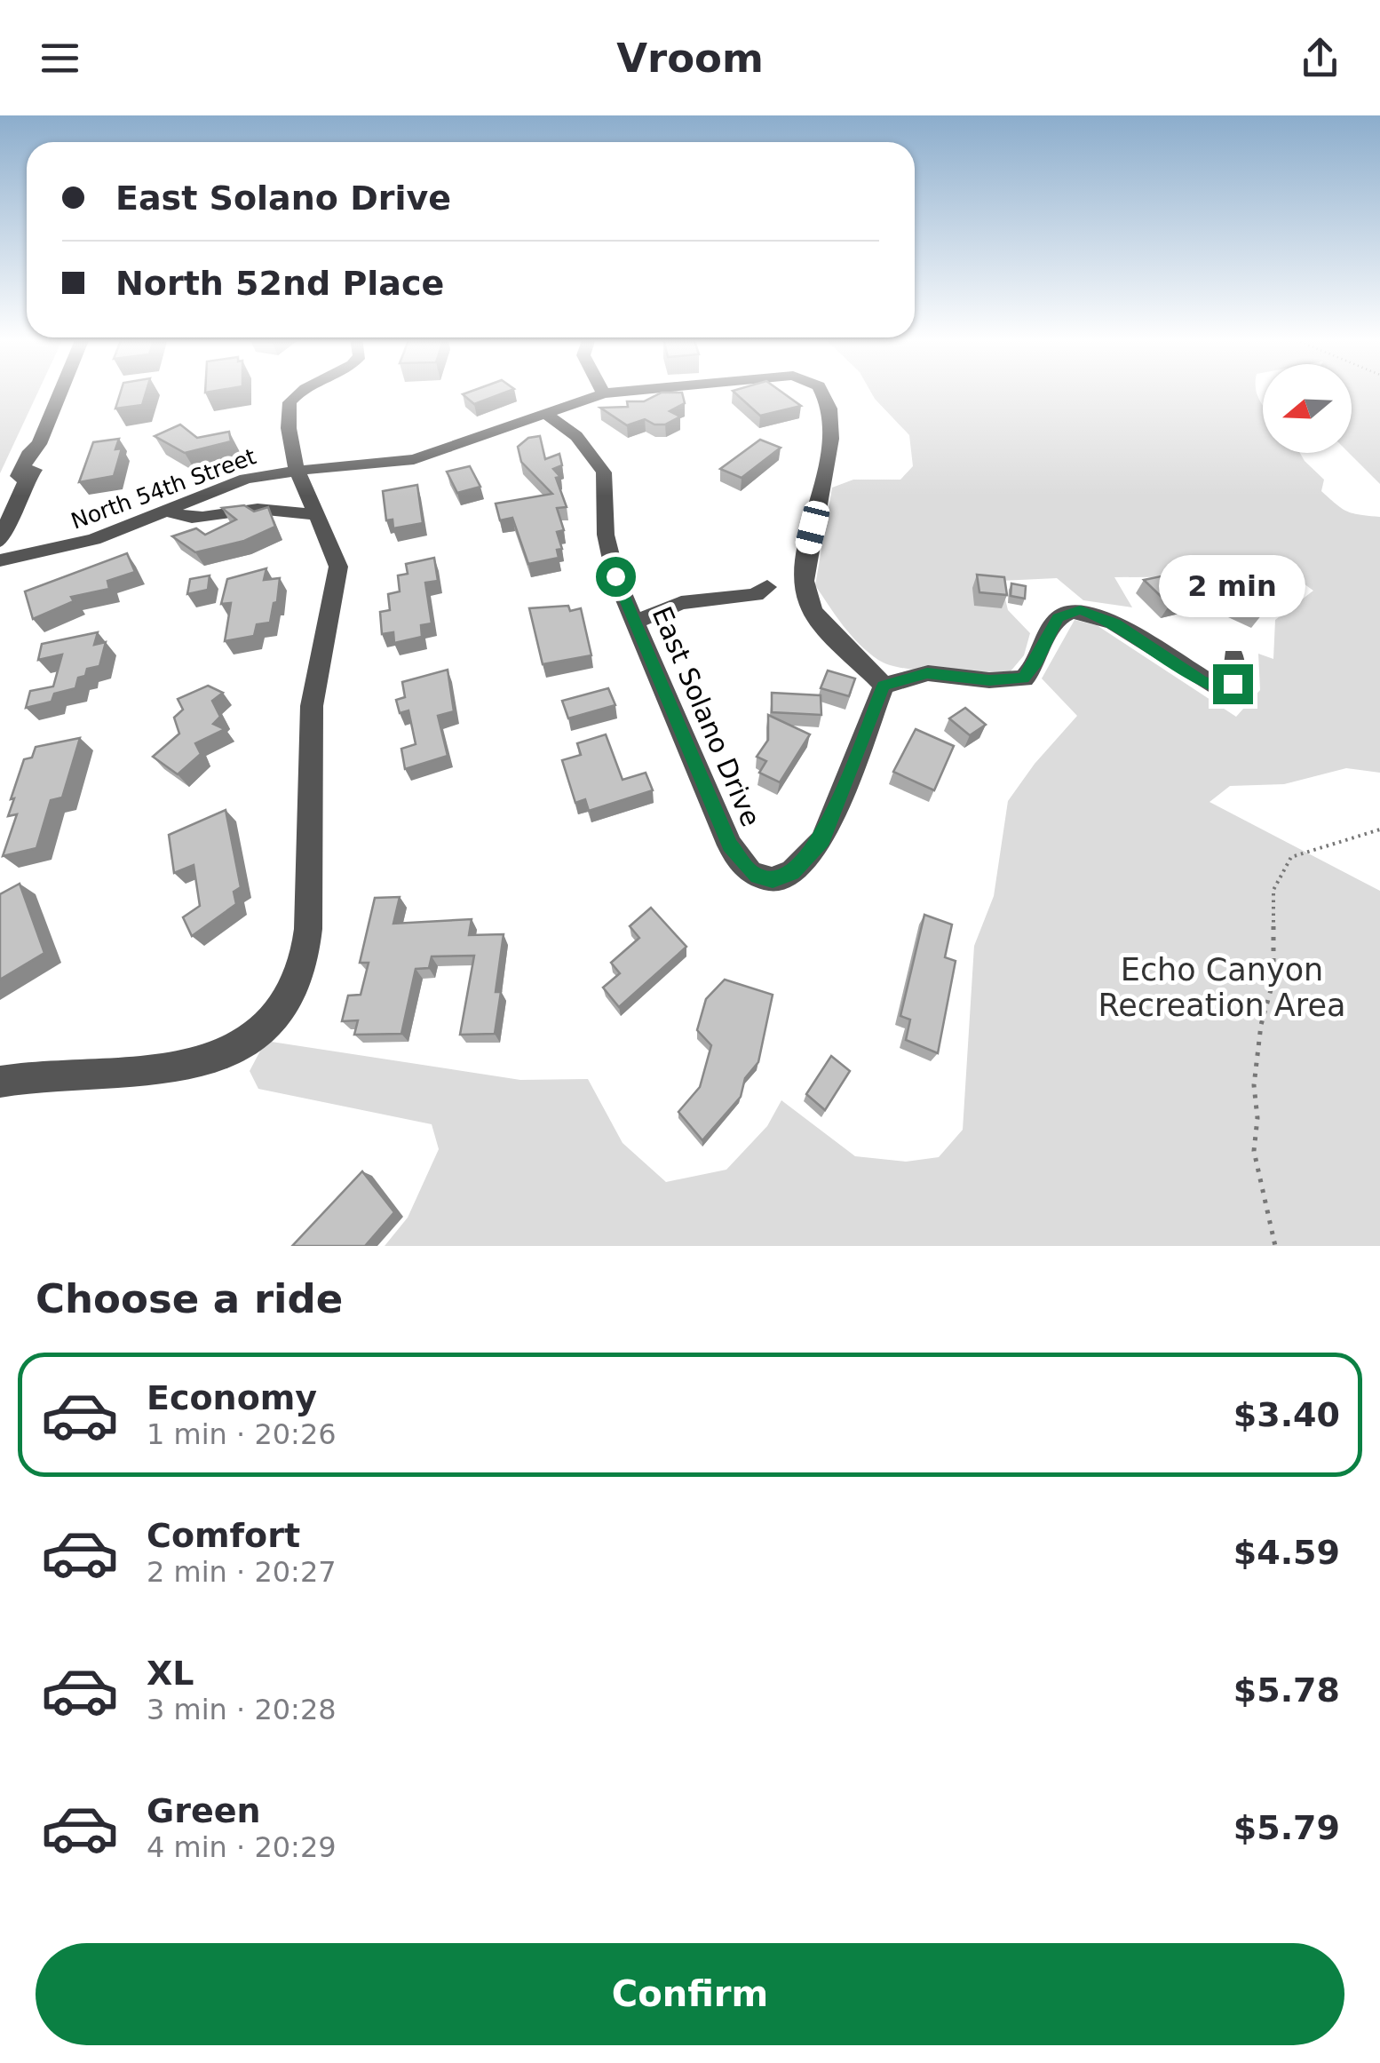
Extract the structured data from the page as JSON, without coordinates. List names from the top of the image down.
{
  "streets": {
    "street": ["North 54th Street", "East Solano Drive"]
  },
  "crossings": [
    ["North 54th Street", "East Solano Drive"]
  ],
  "parks": ["Echo Canyon Recreation Area"],
  "north": "left",
  "page": {
    "header": "Vroom",
    "banner": ["East Solano Drive", "North 52nd Place"],
    "bubble": "2 min",
    "heading": "Choose a ride",
    "list": [
      {
        "name": "Economy",
        "note": "1 min · 20:26",
        "value": "$3.40"
      },
      {
        "name": "Comfort",
        "note": "2 min · 20:27",
        "value": "$4.59"
      },
      {
        "name": "XL",
        "note": "3 min · 20:28",
        "value": "$5.78"
      },
      {
        "name": "Green",
        "note": "4 min · 20:29",
        "value": "$5.79"
      }
    ],
    "buttons": "Confirm"
  }
}
